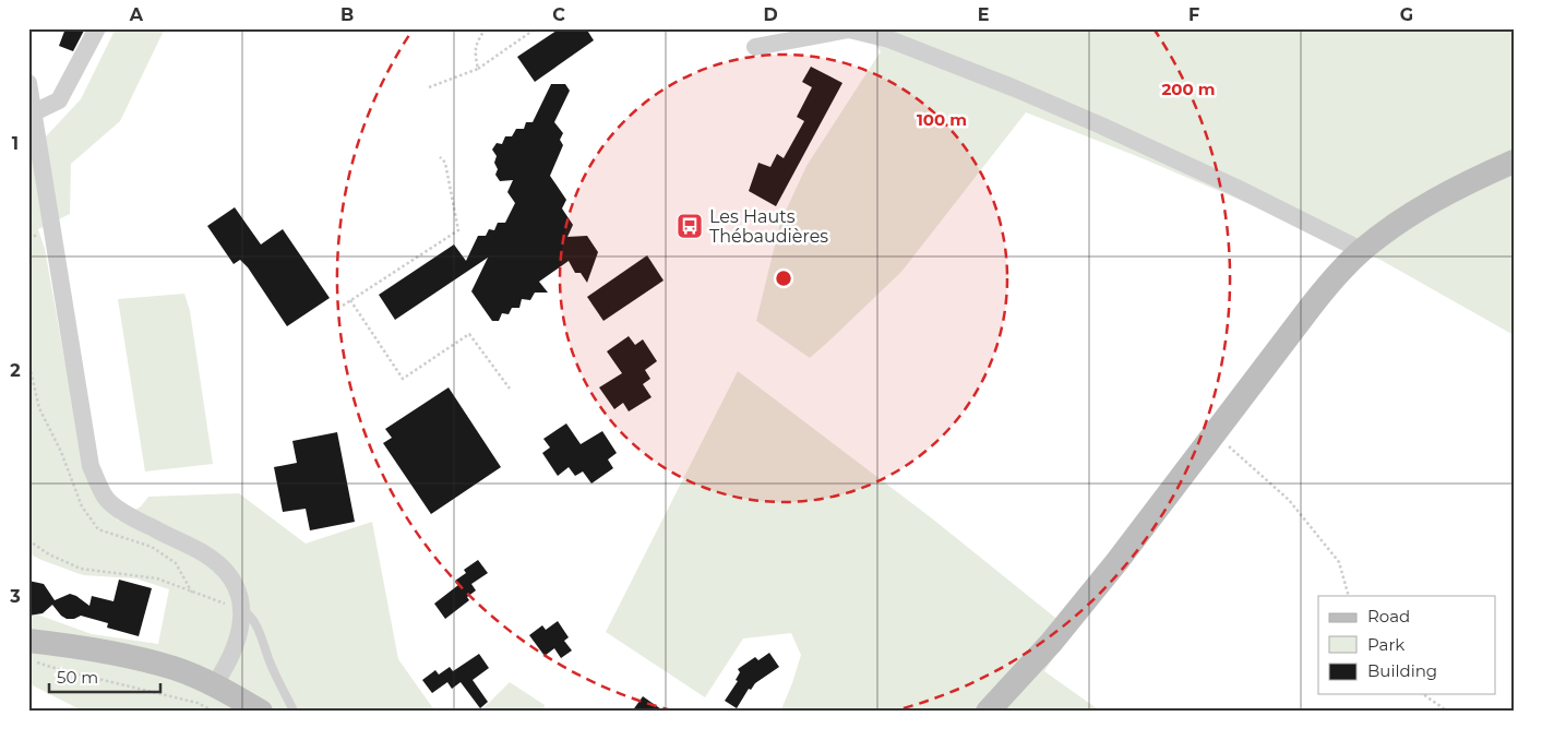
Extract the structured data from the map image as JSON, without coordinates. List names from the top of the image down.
{
  "places": {
    "bus stop": ["Les Hauts Thébaudières"]
  },
  "legend": ["Road", "Park", "Building"],
  "scale_bar": "50 m",
  "grid": {
    "columns": [
      "A",
      "B",
      "C",
      "D",
      "E",
      "F",
      "G"
    ],
    "rows": ["1", "2", "3"]
  },
  "rings": ["200 m", "100 m"]
}
